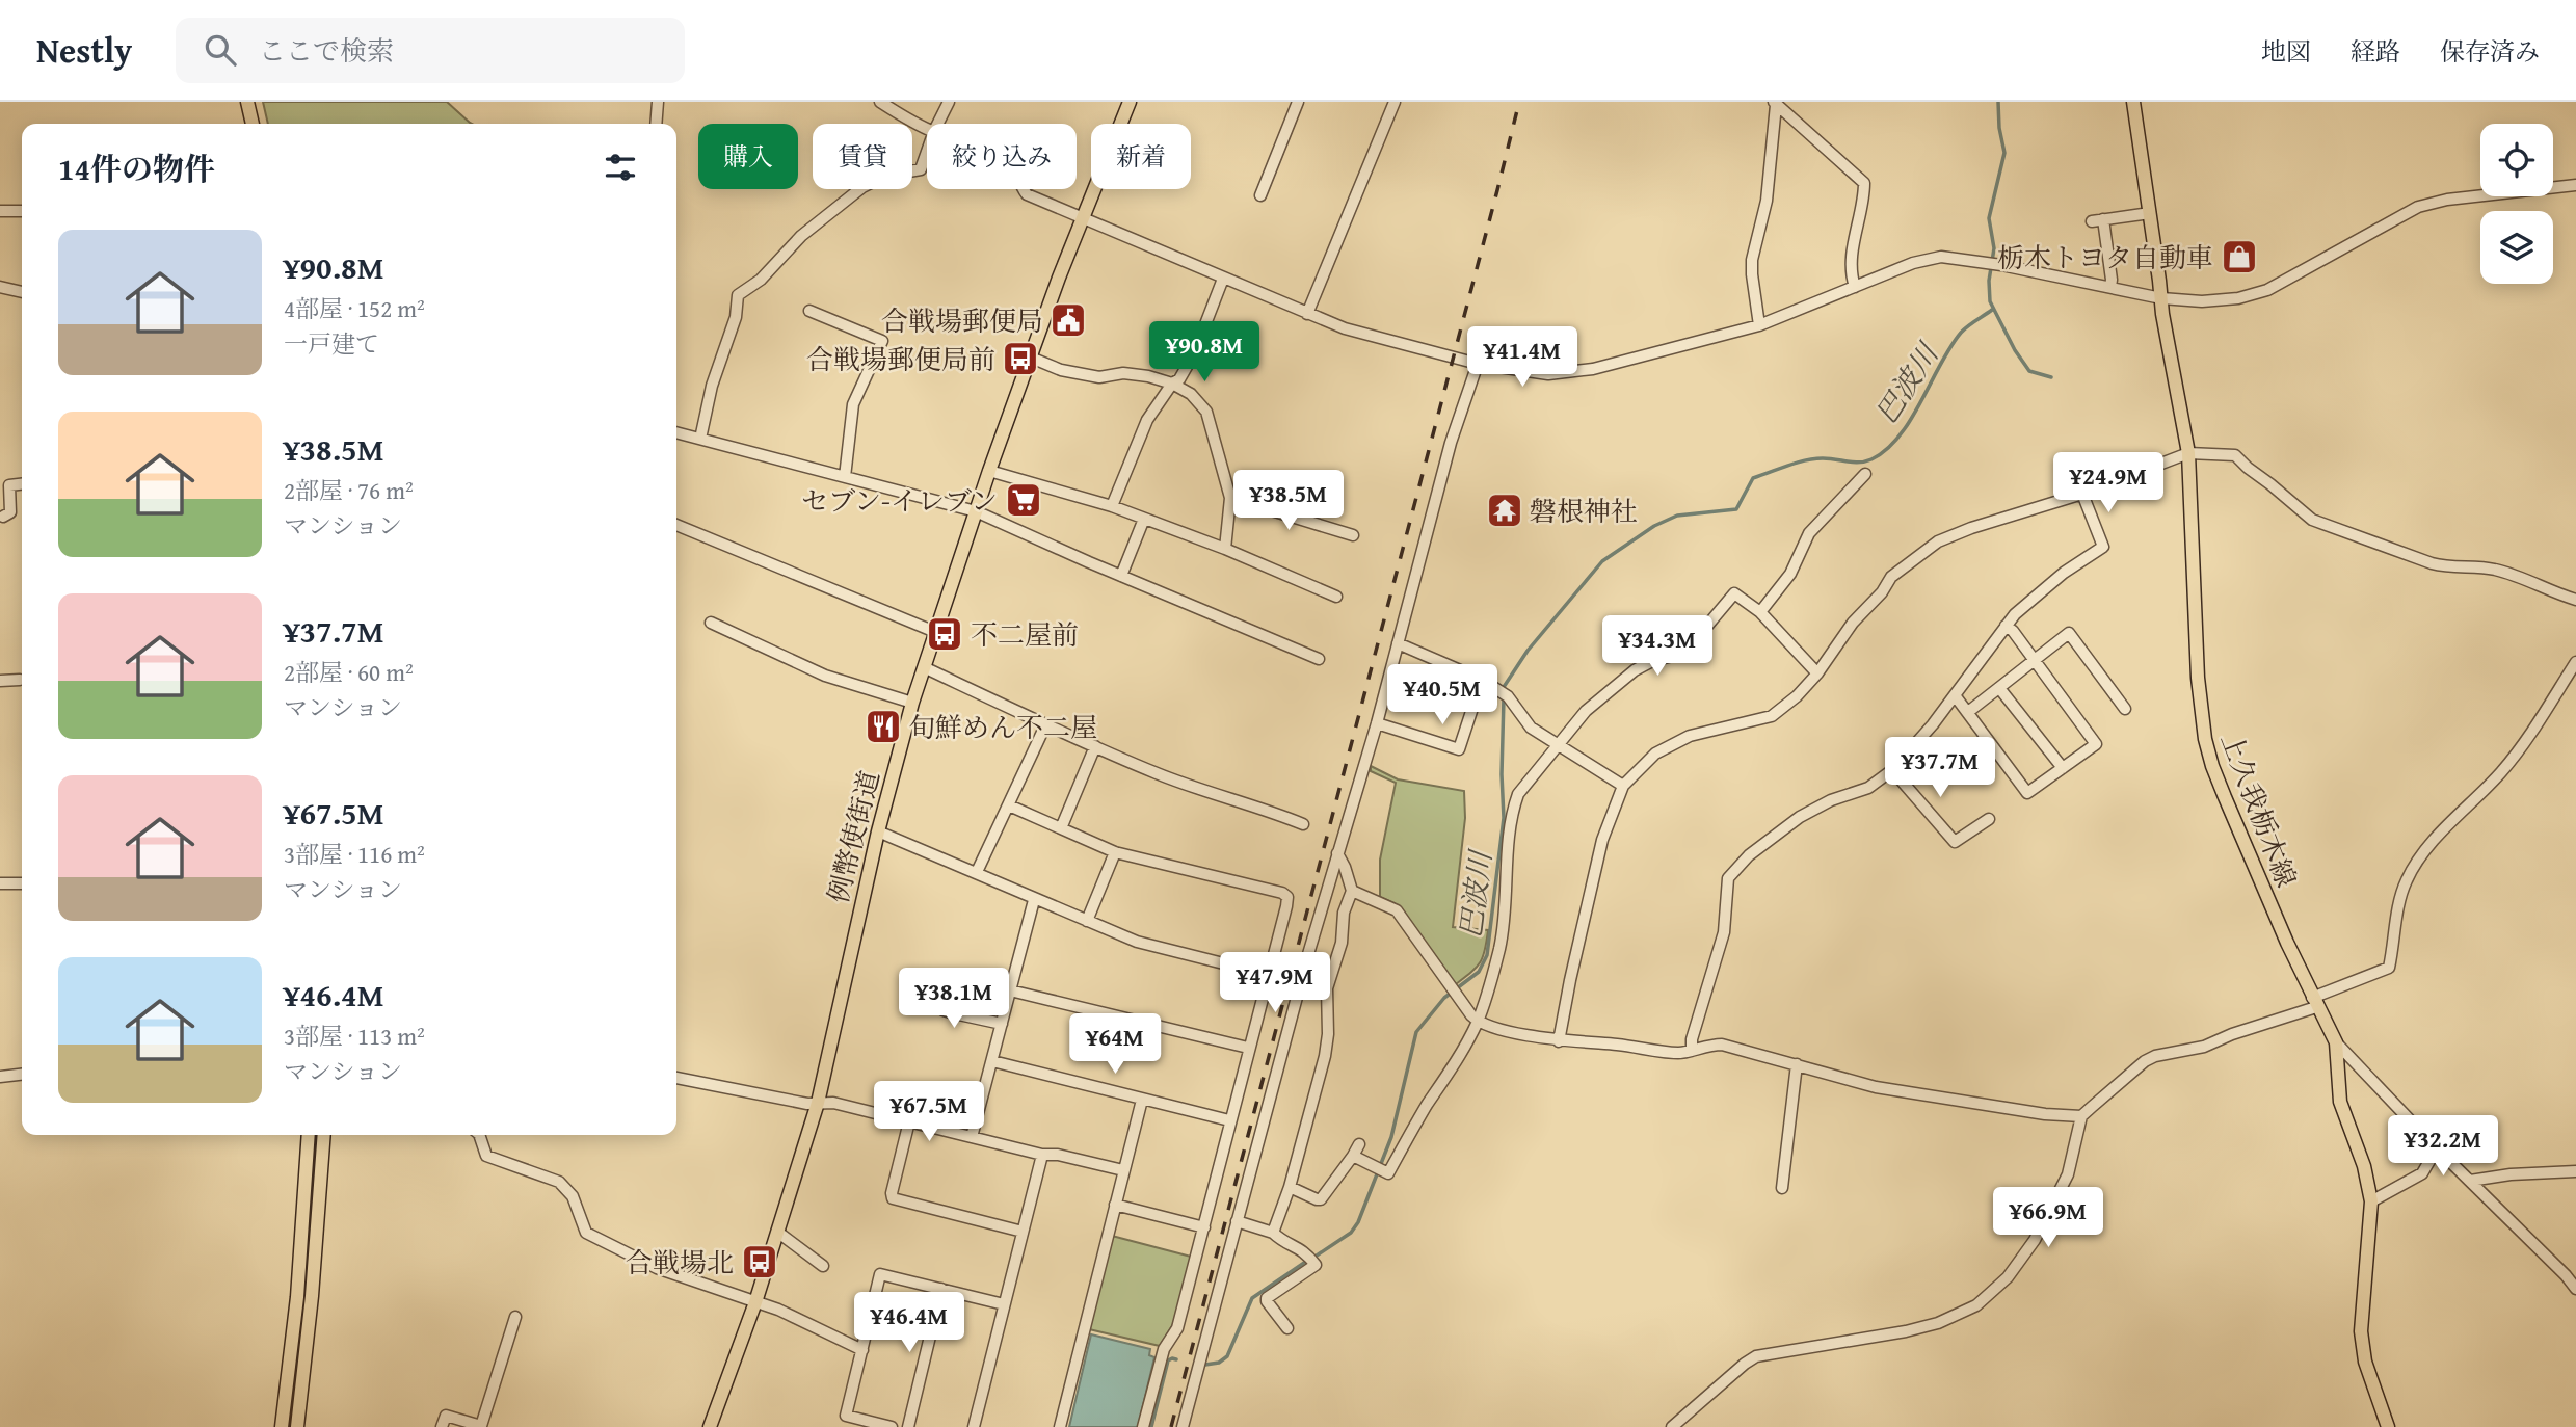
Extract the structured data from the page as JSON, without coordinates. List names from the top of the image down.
{
  "streets": {
    "main road": ["上久我栃木線", "例幣使街道"]
  },
  "water": ["巴波川"],
  "places": {
    "shop": ["栃木トヨタ自動車"],
    "public building": ["合戦場郵便局"],
    "bus stop": ["合戦場郵便局前", "不二屋前", "合戦場北"],
    "supermarket": ["セブン-イレブン"],
    "temple": ["磐根神社"],
    "restaurant": ["旬鮮めん不二屋"]
  },
  "page": {
    "header": "Nestly",
    "search": "ここで検索",
    "nav": ["地図", "経路", "保存済み"],
    "chip": [
      "購入",
      "賃貸",
      "絞り込み",
      "新着"
    ],
    "heading": "14件の物件",
    "list": [
      {
        "name": "¥90.8M",
        "note": "4部屋 · 152 m² · 一戸建て"
      },
      {
        "name": "¥38.5M",
        "note": "2部屋 · 76 m² · マンション"
      },
      {
        "name": "¥37.7M",
        "note": "2部屋 · 60 m² · マンション"
      },
      {
        "name": "¥67.5M",
        "note": "3部屋 · 116 m² · マンション"
      },
      {
        "name": "¥46.4M",
        "note": "3部屋 · 113 m² · マンション"
      }
    ],
    "price": [
      "¥90.8M",
      "¥41.4M",
      "¥24.9M",
      "¥38.5M",
      "¥34.3M",
      "¥40.5M",
      "¥37.7M",
      "¥47.9M",
      "¥38.1M",
      "¥64M",
      "¥67.5M",
      "¥32.2M",
      "¥66.9M",
      "¥46.4M"
    ]
  }
}
